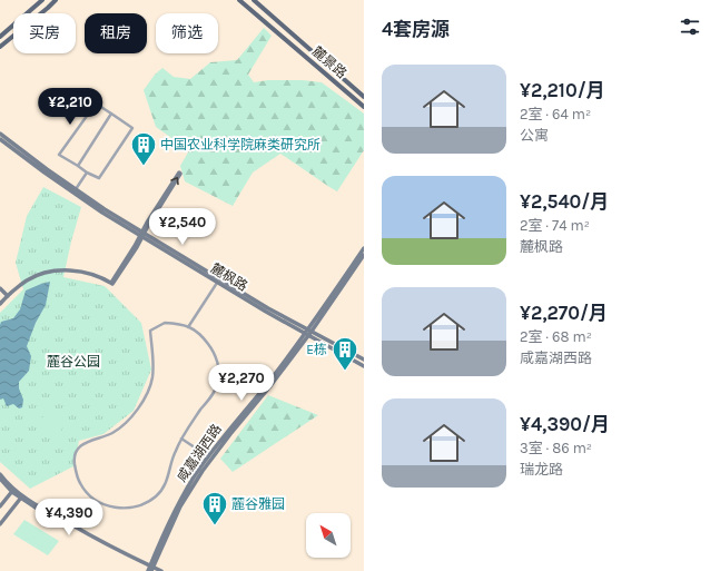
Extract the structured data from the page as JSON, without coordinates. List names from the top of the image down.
{
  "streets": {
    "main road": ["麓景路", "麓枫路", "咸嘉湖西路"]
  },
  "crossings": [
    ["麓枫路", "咸嘉湖西路"]
  ],
  "parks": ["麓谷公园"],
  "places": {
    "building": ["中国农业科学院麻类研究所", "E栋", "麓谷雅园"]
  },
  "north": "top left",
  "page": {
    "heading": "4套房源",
    "chip": ["买房", "租房", "筛选"],
    "list": [
      {
        "name": "¥2,210/月",
        "note": "2室 · 64 m² · 公寓"
      },
      {
        "name": "¥2,540/月",
        "note": "2室 · 74 m² · 麓枫路"
      },
      {
        "name": "¥2,270/月",
        "note": "2室 · 68 m² · 咸嘉湖西路"
      },
      {
        "name": "¥4,390/月",
        "note": "3室 · 86 m² · 瑞龙路"
      }
    ],
    "price": [
      "¥2,210",
      "¥2,540",
      "¥2,270",
      "¥4,390"
    ]
  }
}
